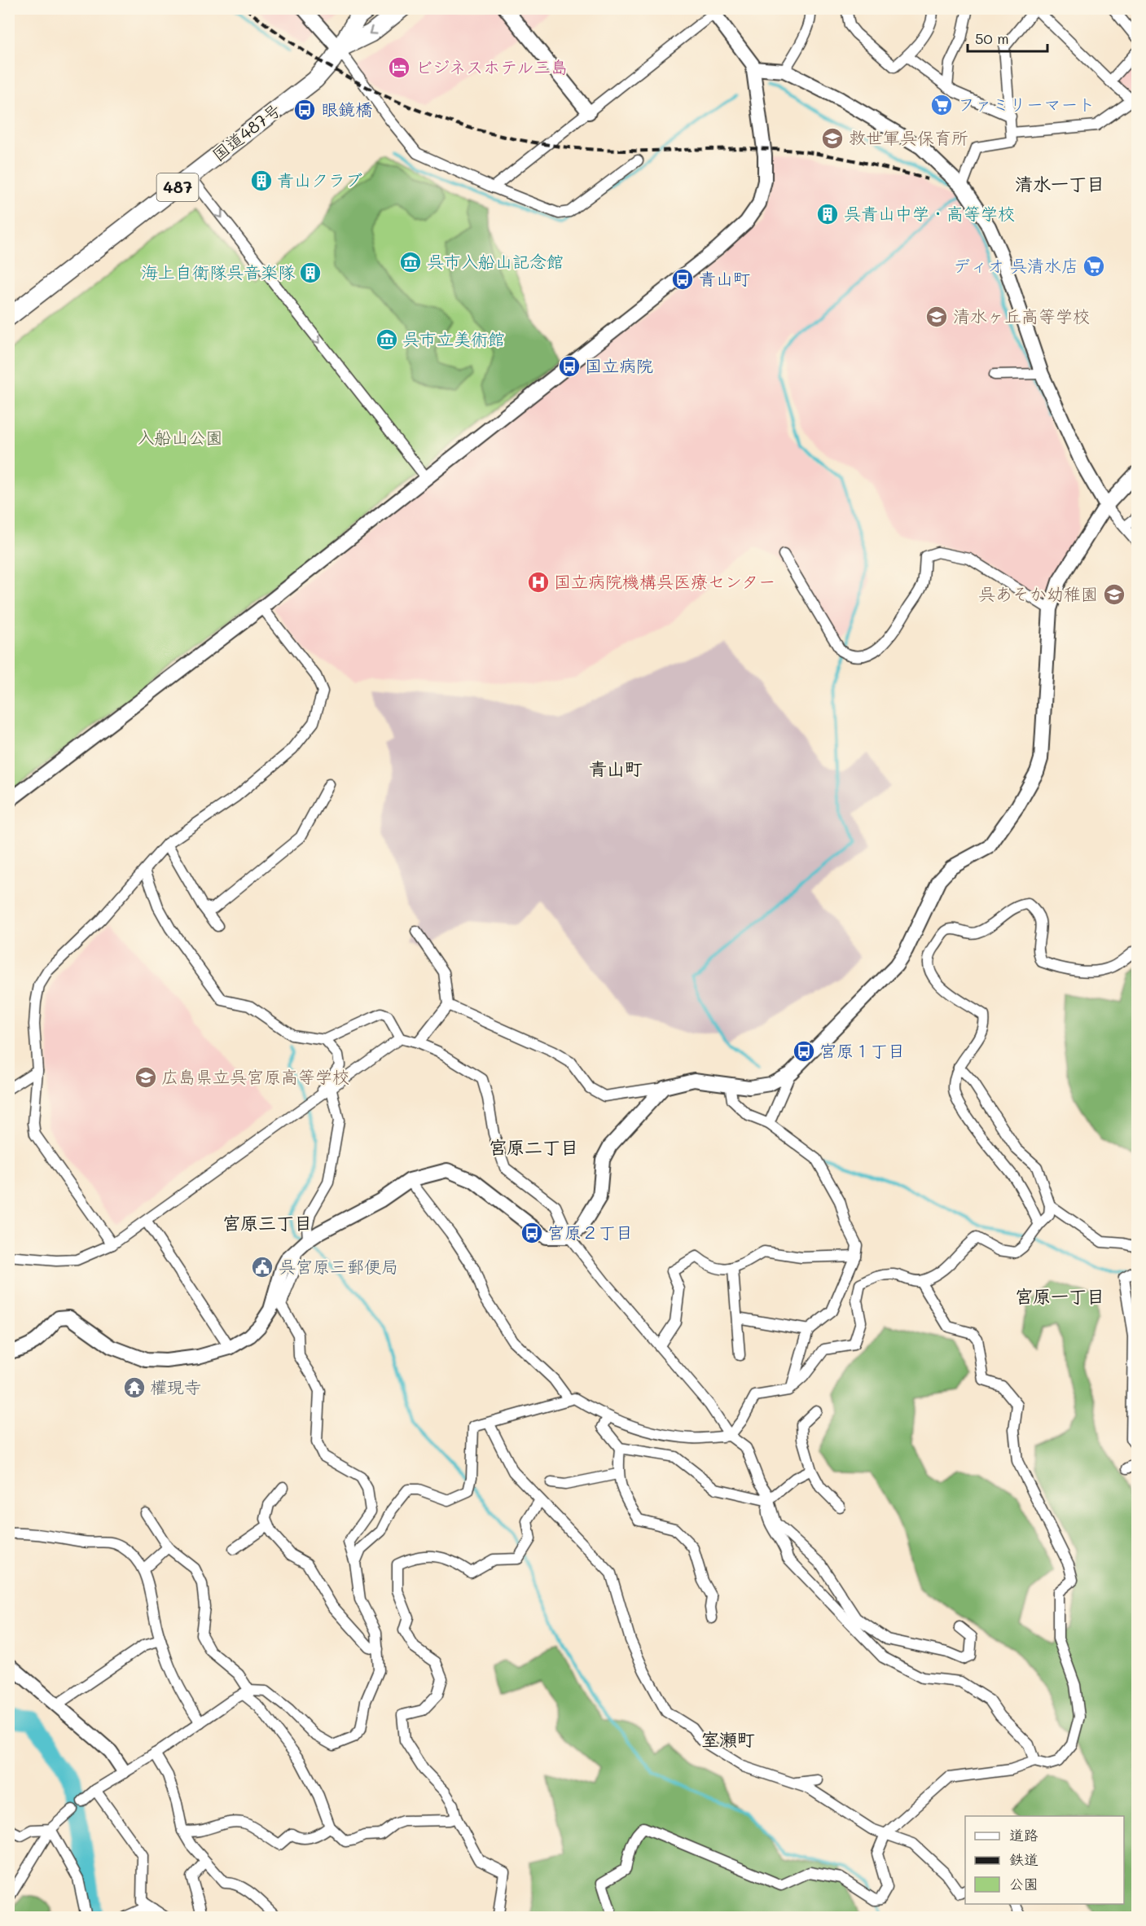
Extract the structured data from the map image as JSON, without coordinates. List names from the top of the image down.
{
  "streets": {
    "highway": ["国道487号", "487"]
  },
  "districts": [
    "清水一丁目",
    "青山町",
    "宮原二丁目",
    "宮原三丁目",
    "宮原一丁目",
    "室瀬町"
  ],
  "parks": ["入船山公園"],
  "places": {
    "hotel": ["ビジネスホテル三島"],
    "supermarket": ["ファミリーマート", "ディオ 呉清水店"],
    "bus stop": [
      "眼鏡橋",
      "青山町",
      "国立病院",
      "宮原１丁目",
      "宮原２丁目"
    ],
    "school or university": [
      "救世軍呉保育所",
      "清水ヶ丘高等学校",
      "呉あそか幼稚園",
      "広島県立呉宮原高等学校"
    ],
    "building": ["青山クラブ", "呉青山中学・高等学校", "海上自衛隊呉音楽隊"],
    "museum": ["呉市入船山記念館", "呉市立美術館"],
    "hospital": ["国立病院機構呉医療センター"],
    "public building": ["呉宮原三郵便局"],
    "temple": ["權現寺"]
  },
  "legend": ["道路", "鉄道", "公園"],
  "scale_bar": "50 m"
}
